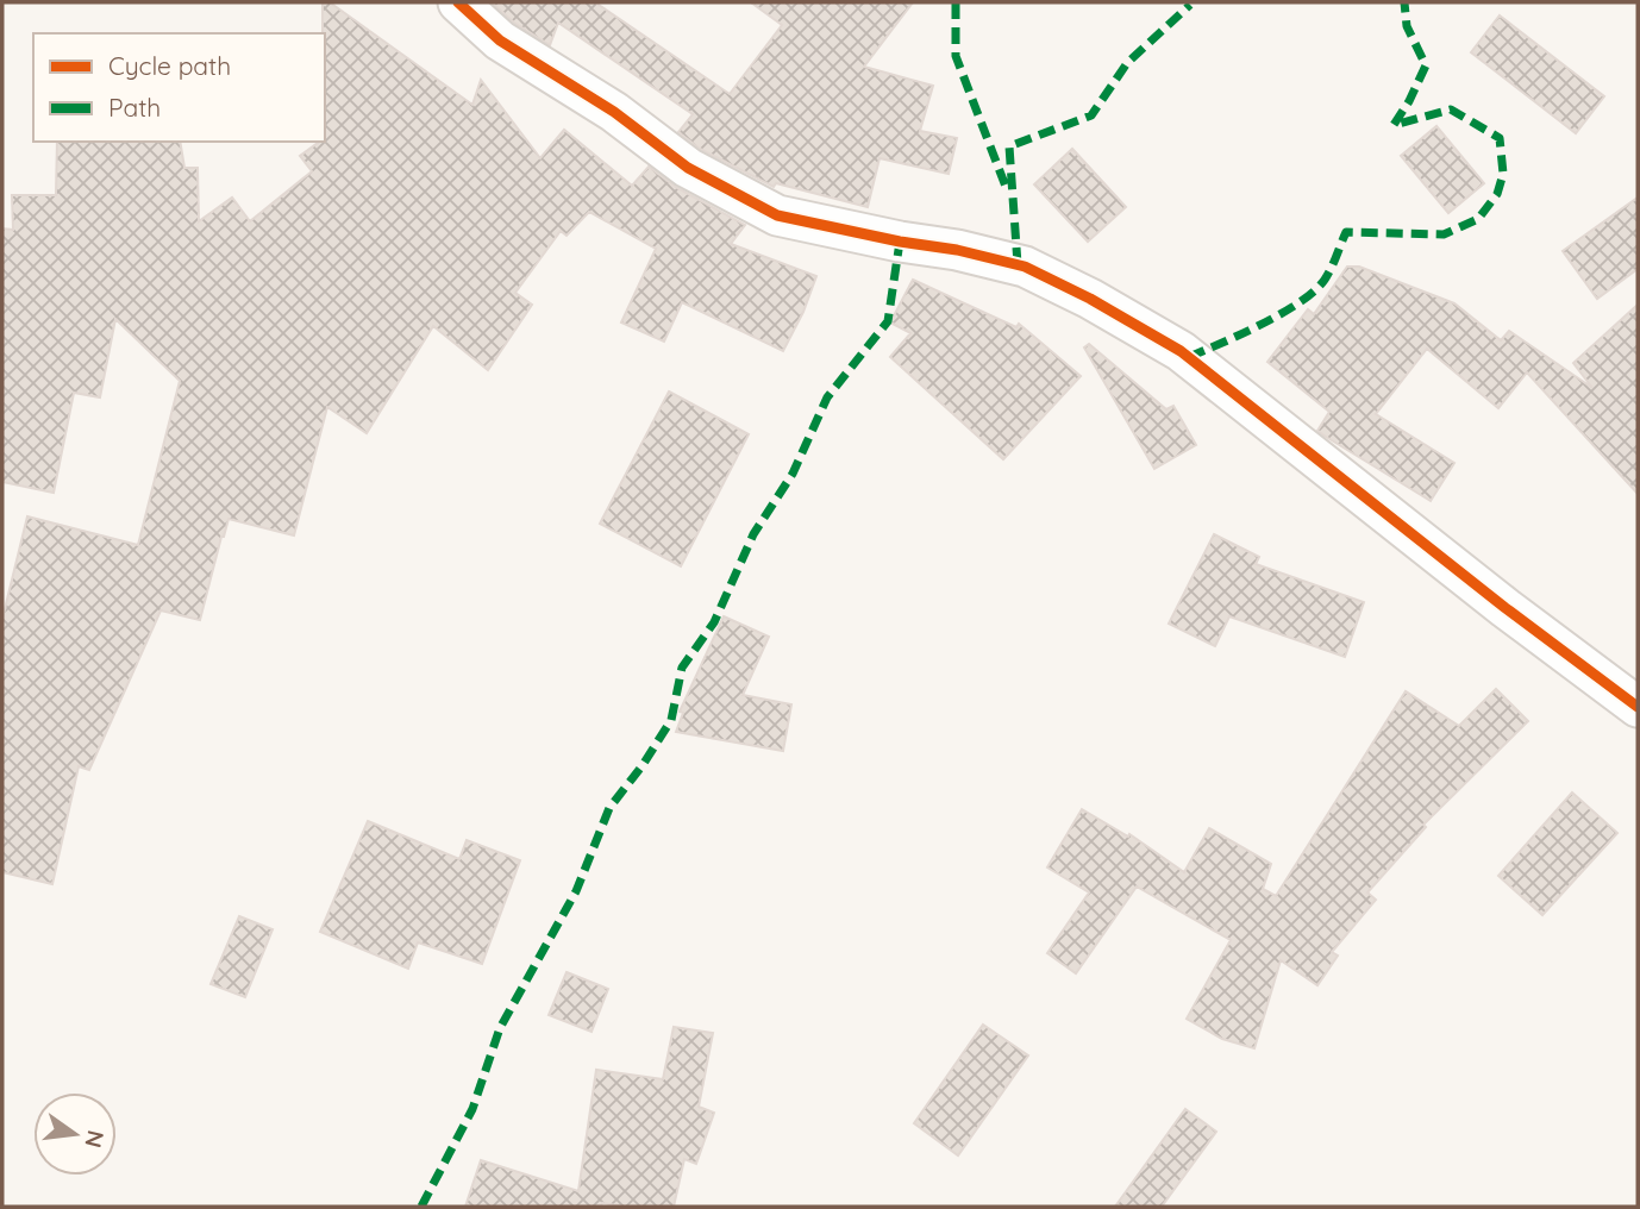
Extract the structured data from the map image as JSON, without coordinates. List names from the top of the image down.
{
  "legend": ["Cycle path", "Path"],
  "north": "right"
}
